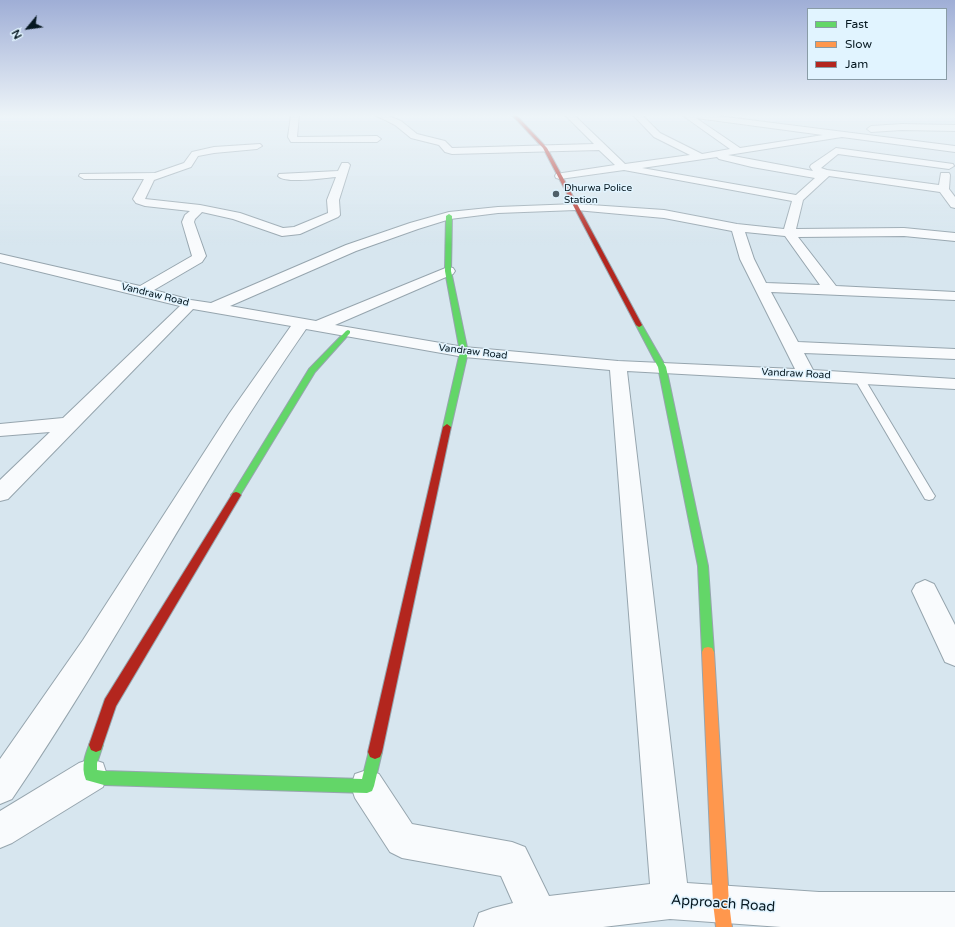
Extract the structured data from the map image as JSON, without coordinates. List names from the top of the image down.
{
  "streets": {
    "street": ["Vandraw Road", "Approach Road"]
  },
  "places": ["Dhurwa Police Station"],
  "legend": ["Fast", "Slow", "Jam"],
  "north": "bottom left"
}
